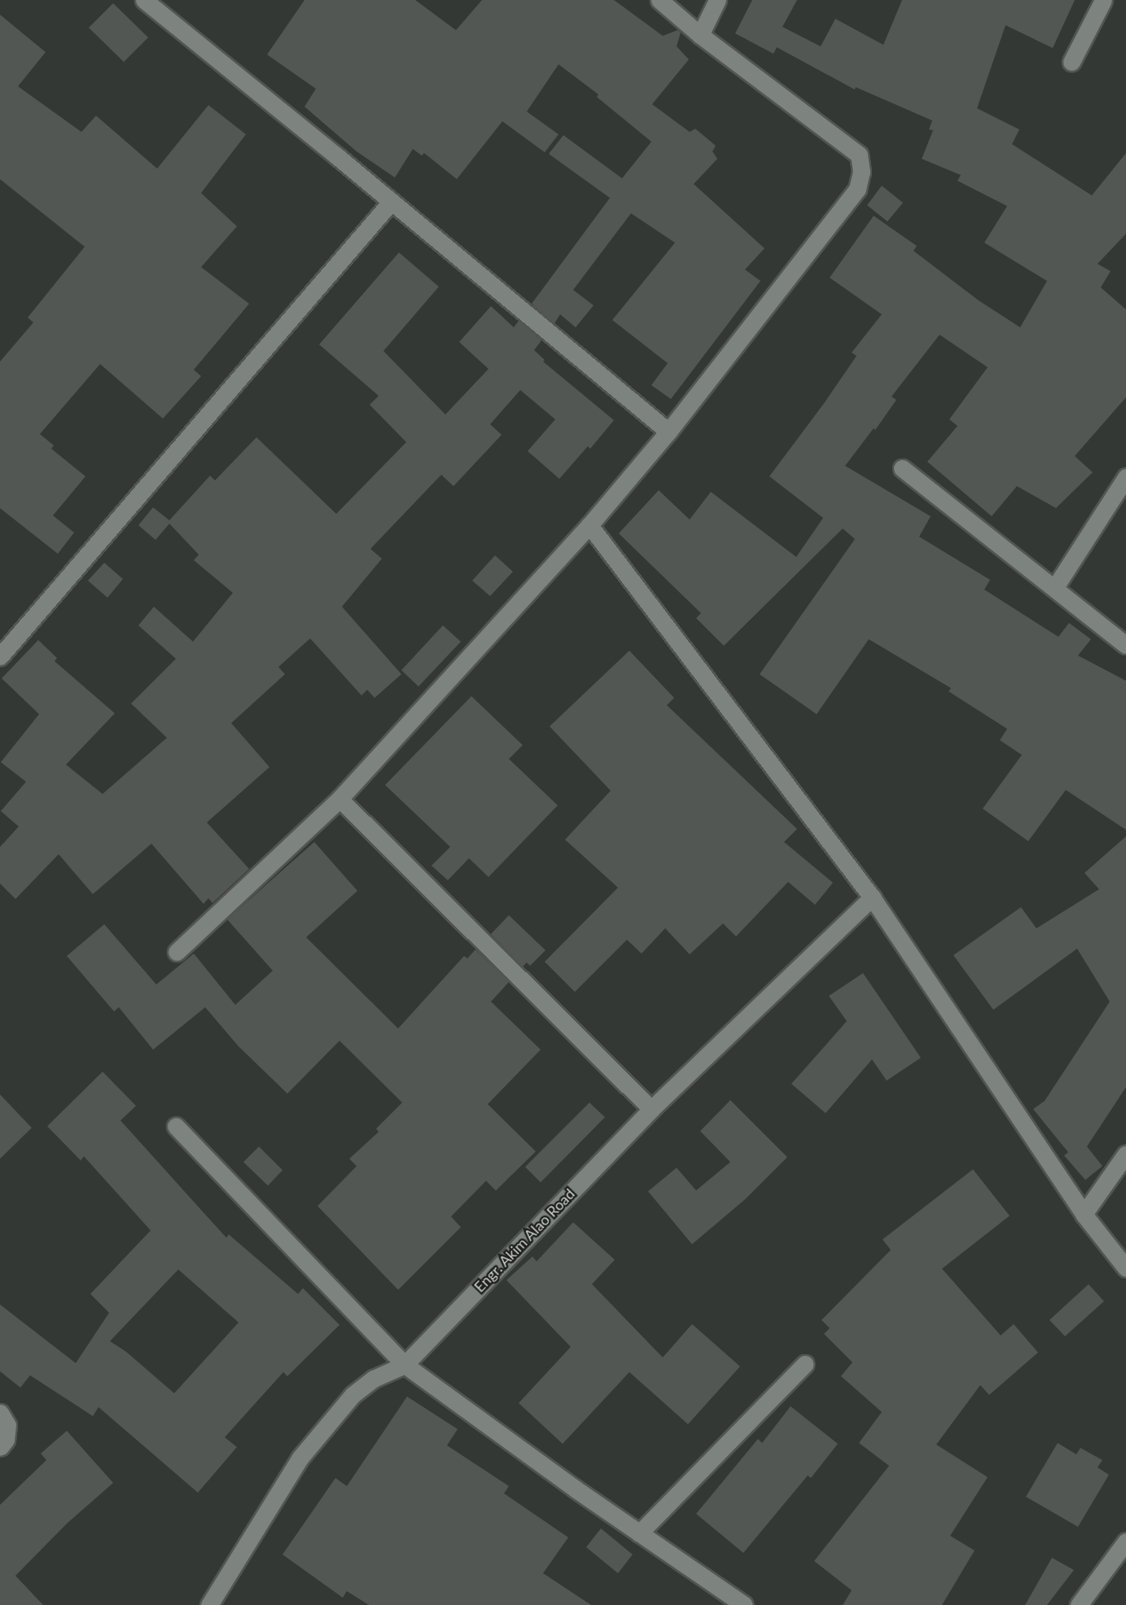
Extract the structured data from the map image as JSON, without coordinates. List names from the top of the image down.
{
  "streets": {
    "street": ["Engr. Akim Alao Road"]
  }
}
